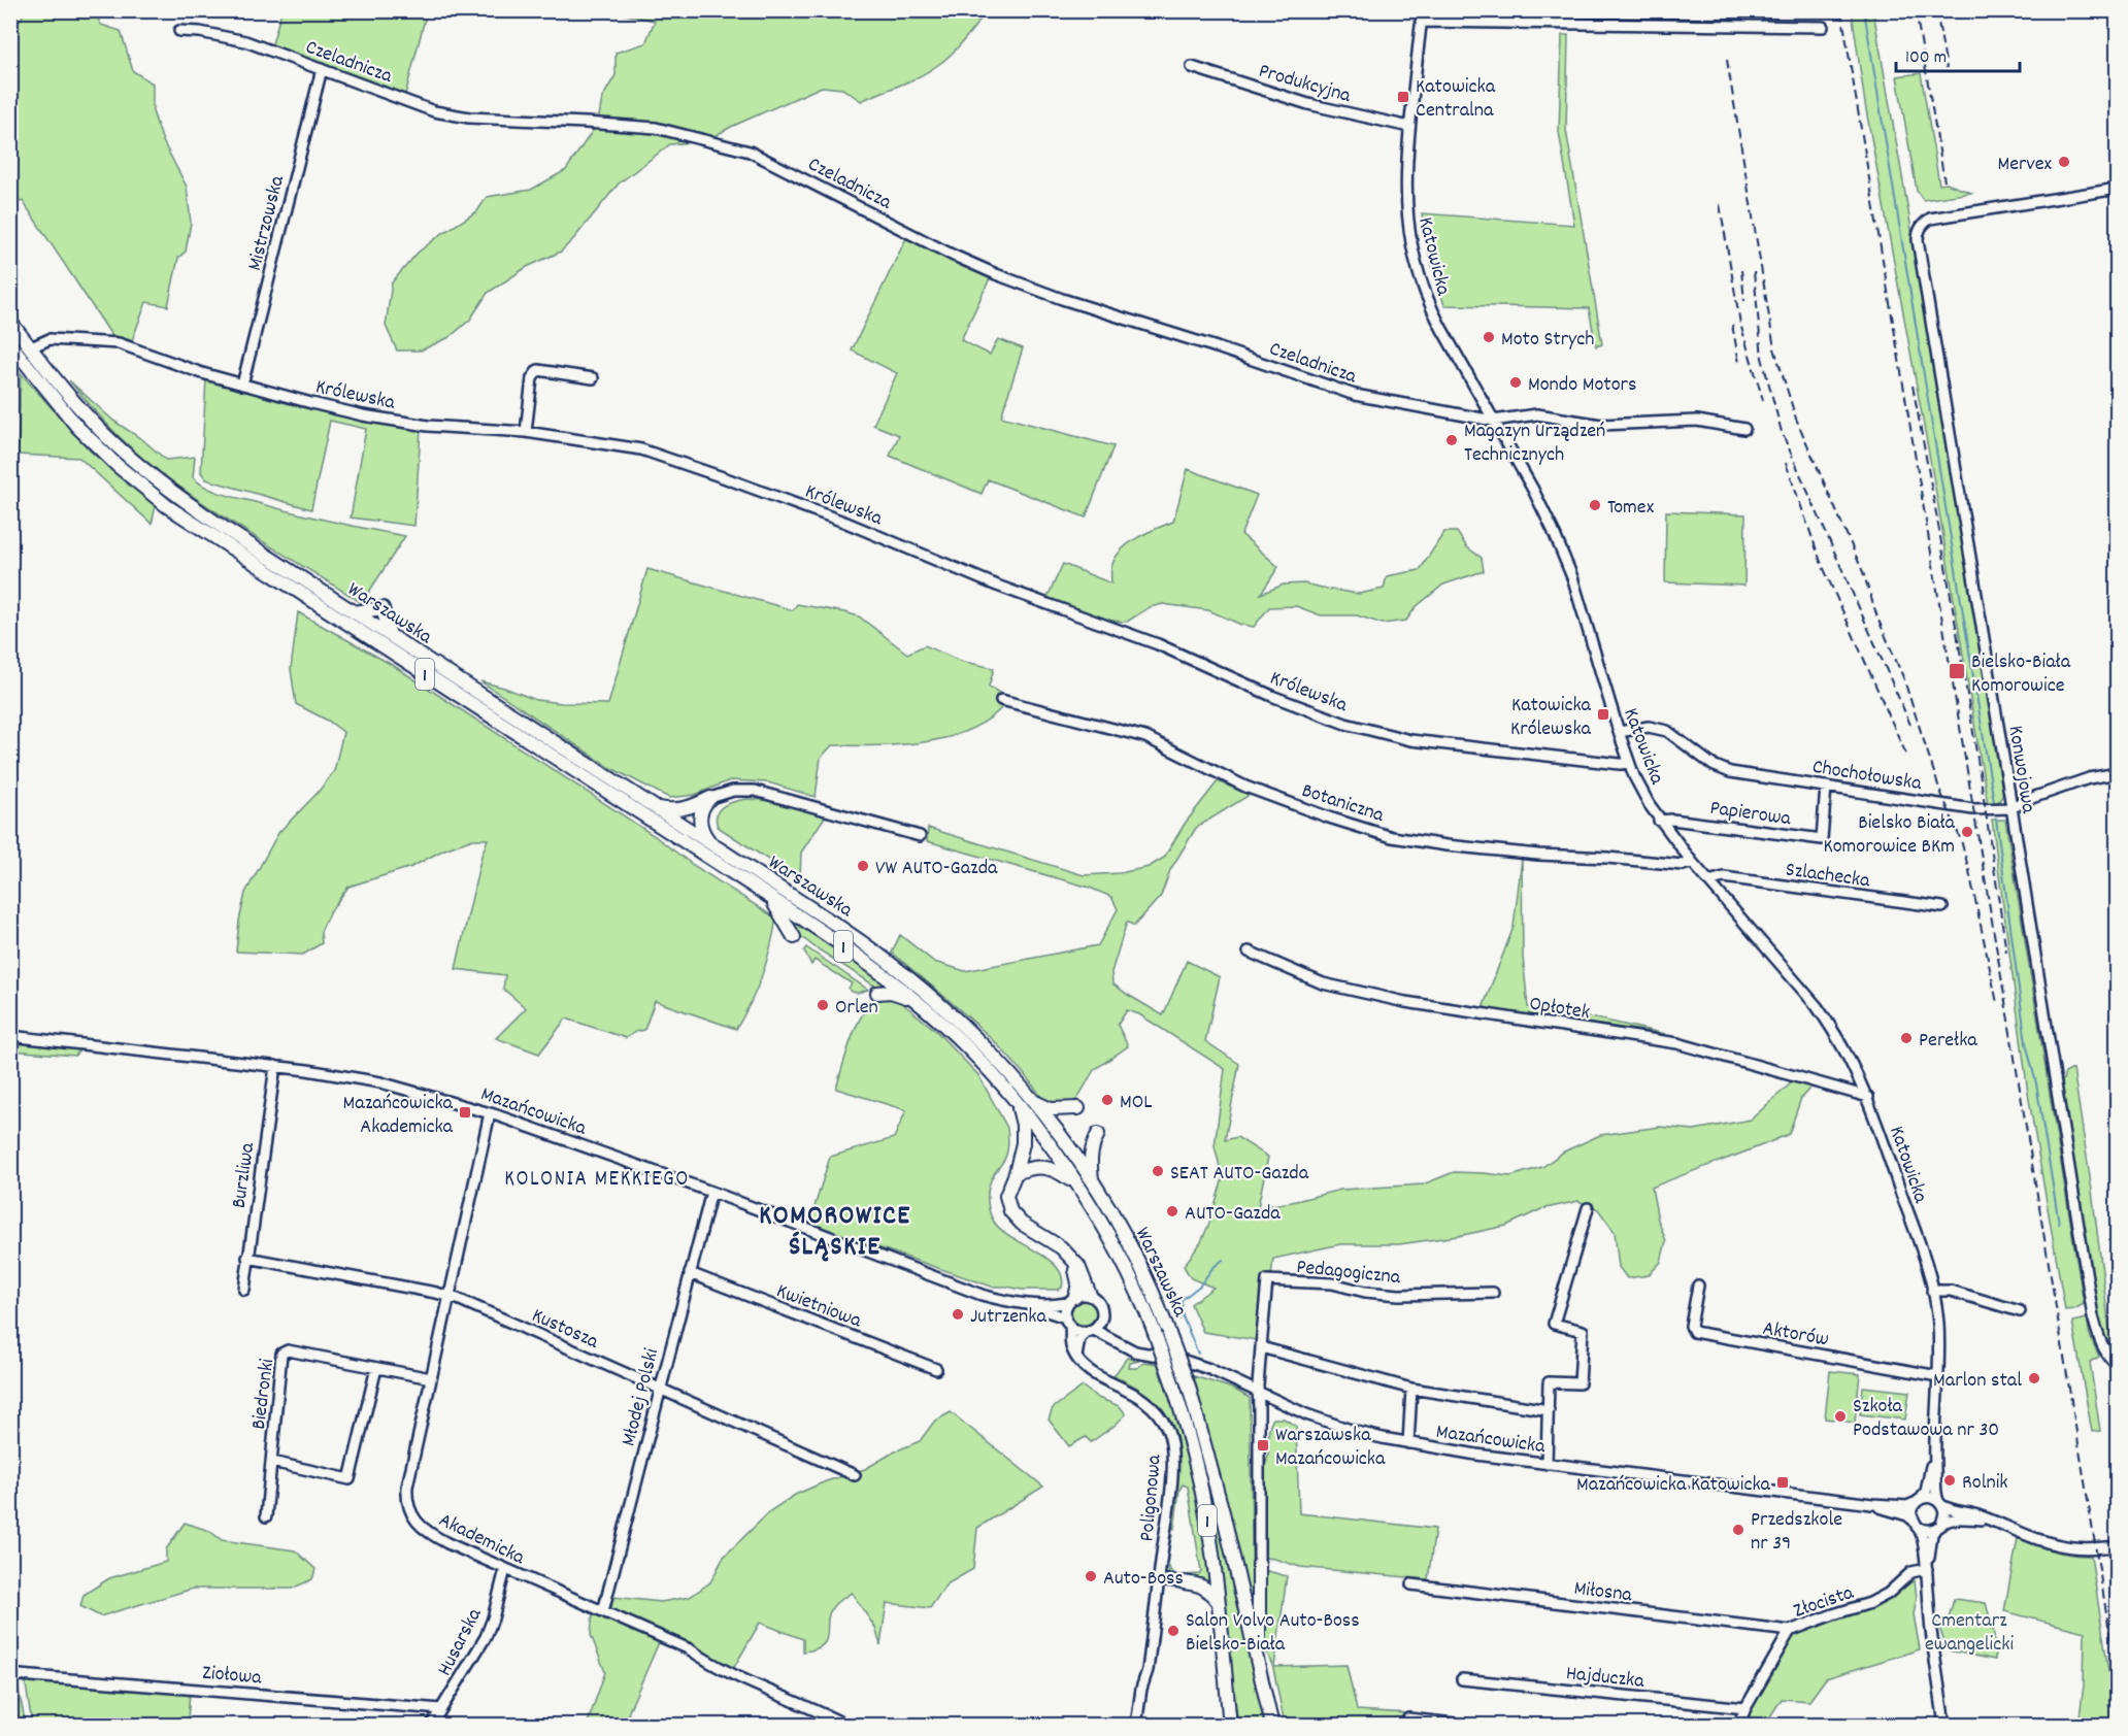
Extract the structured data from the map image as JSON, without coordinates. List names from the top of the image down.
{
  "streets": {
    "main road": ["Warszawska", "1"],
    "street": [
      "Czeladnicza",
      "Produkcyjna",
      "Mistrzowska",
      "Katowicka",
      "Królewska",
      "Konwojowa",
      "Chochołowska",
      "Botaniczna",
      "Papierowa",
      "Szlachecka",
      "Opłotek",
      "Mazańcowicka",
      "Burzliwa",
      "Pedagogiczna",
      "Kwietniowa",
      "Kustosza",
      "Aktorów",
      "Biedronki",
      "Młodej Polski",
      "Poligonowa",
      "Akademicka",
      "Miłosna",
      "Złocista",
      "Husarska",
      "Ziołowa",
      "Hajduczka"
    ]
  },
  "crossings": [
    ["Czeladnicza", "Mistrzowska"],
    ["Czeladnicza", "Katowicka"],
    ["Produkcyjna", "Katowicka"],
    ["Mistrzowska", "Królewska"],
    ["Katowicka", "Królewska"],
    ["Katowicka", "Chochołowska"],
    ["Katowicka", "Botaniczna"],
    ["Katowicka", "Papierowa"],
    ["Katowicka", "Szlachecka"],
    ["Katowicka", "Opłotek"],
    ["Katowicka", "Mazańcowicka"],
    ["Katowicka", "Aktorów"],
    ["Królewska", "Warszawska"],
    ["Konwojowa", "Chochołowska"],
    ["Chochołowska", "Papierowa"],
    ["Mazańcowicka", "Burzliwa"],
    ["Mazańcowicka", "Pedagogiczna"],
    ["Mazańcowicka", "Młodej Polski"],
    ["Mazańcowicka", "Akademicka"],
    ["Burzliwa", "Kustosza"],
    ["Kwietniowa", "Młodej Polski"],
    ["Kustosza", "Młodej Polski"],
    ["Kustosza", "Akademicka"],
    ["Biedronki", "Akademicka"],
    ["Młodej Polski", "Akademicka"],
    ["Akademicka", "Husarska"],
    ["Miłosna", "Złocista"],
    ["Złocista", "Hajduczka"],
    ["Husarska", "Ziołowa"]
  ],
  "districts": ["KOLONIA MEKKIEGO", "KOMOROWICE ŚLĄSKIE"],
  "parks": ["Cmentarz ewangelicki"],
  "places": {
    "transit": [
      "Katowicka Centralna",
      "Bielsko-Biała Komorowice",
      "Katowicka Królewska",
      "Mazańcowicka Akademicka",
      "Warszawska Mazańcowicka",
      "Mazańcowicka Katowicka"
    ],
    "other": [
      "Mervex",
      "Moto Strych",
      "Mondo Motors",
      "Magazyn Urządzeń Technicznych",
      "Tomex",
      "Bielsko Biała Komorowice BKm",
      "VW AUTO-Gazda",
      "Orlen",
      "Perełka",
      "MOL",
      "SEAT AUTO-Gazda",
      "AUTO-Gazda",
      "Jutrzenka",
      "Marlon stal",
      "Szkoła Podstawowa nr 30",
      "Rolnik",
      "Przedszkole nr 39",
      "Auto-Boss",
      "Salon Volvo Auto-Boss Bielsko-Biała"
    ]
  },
  "scale_bar": "100 m"
}
